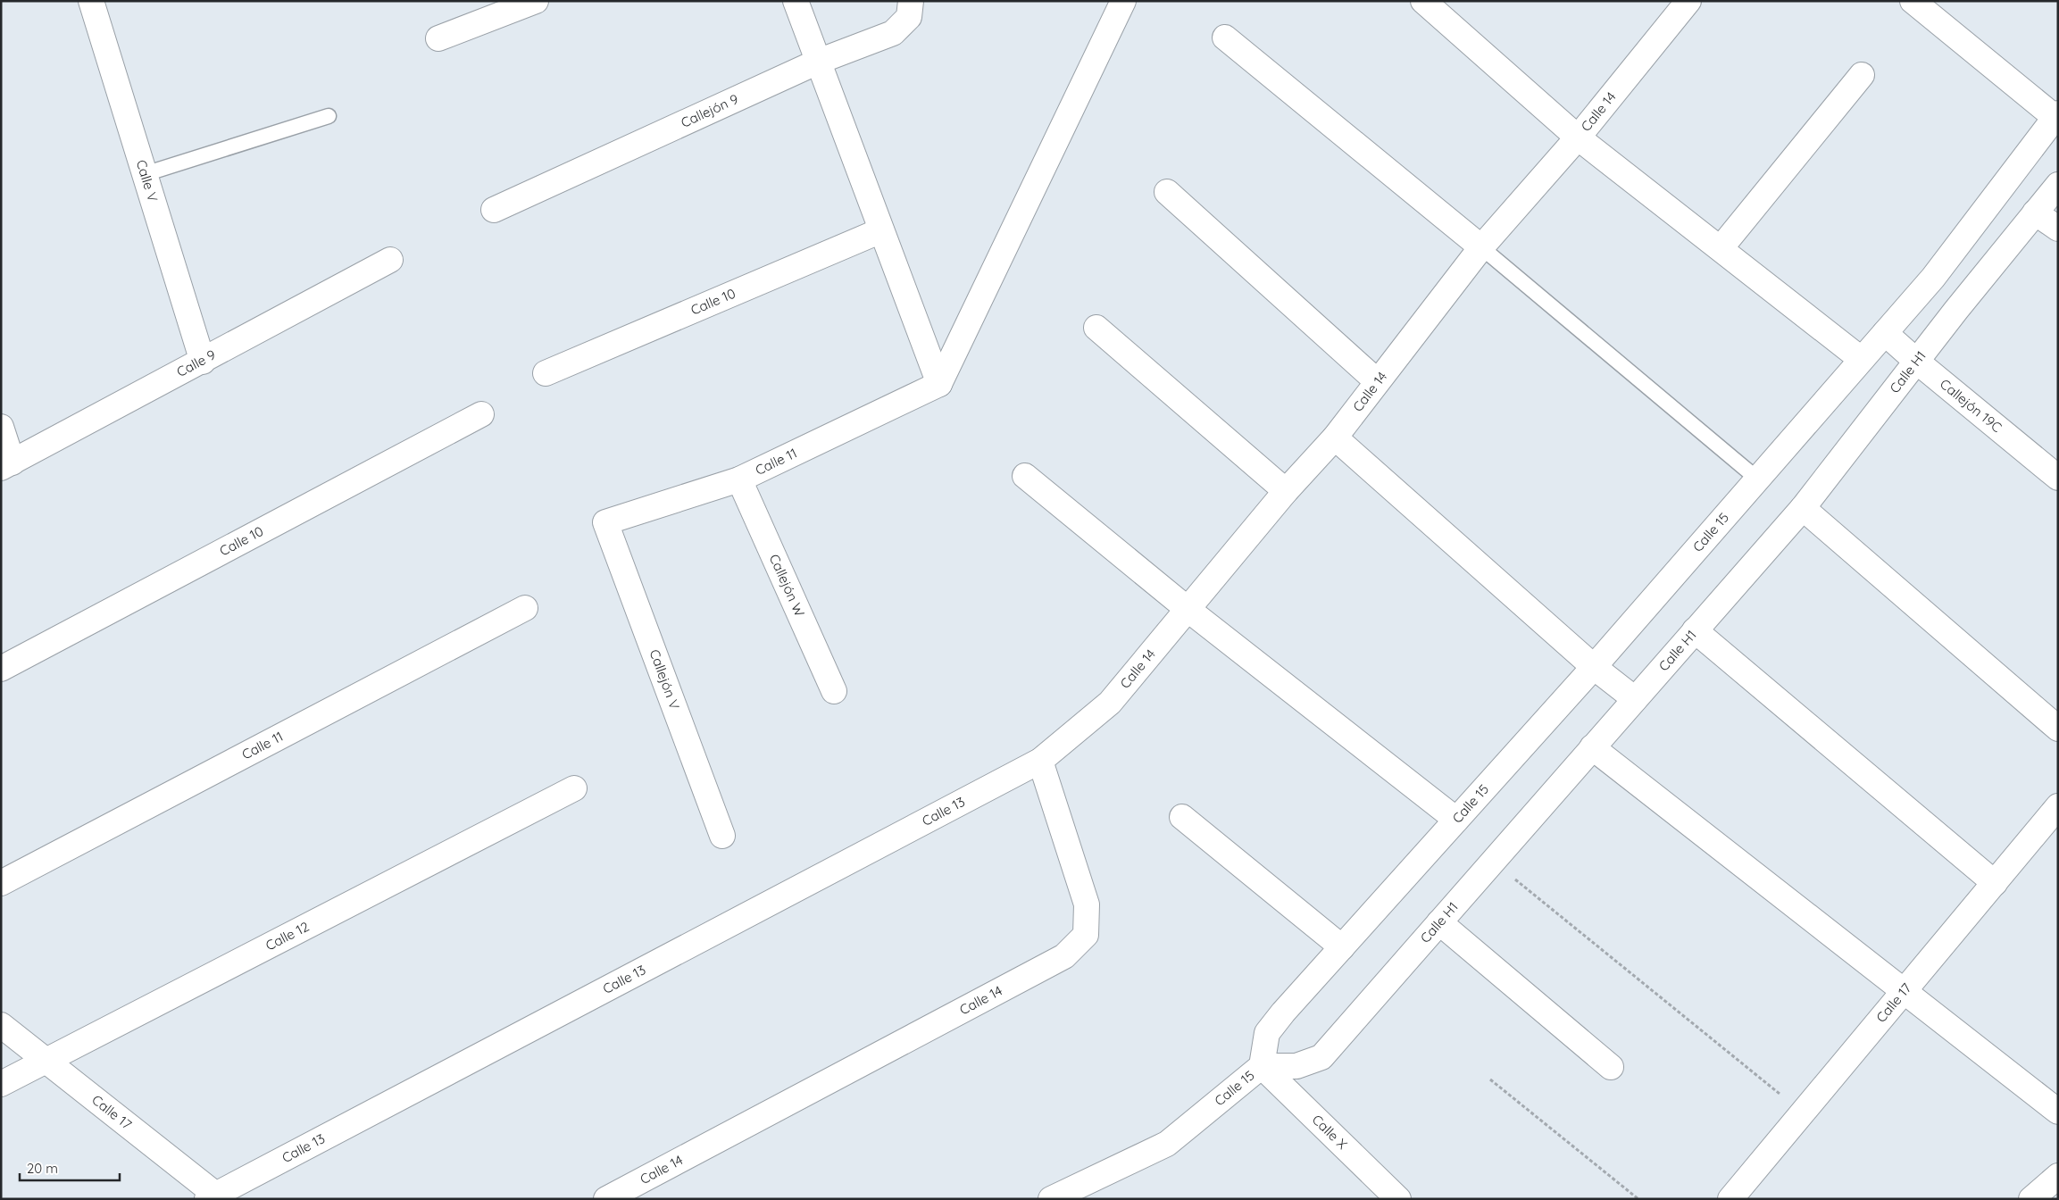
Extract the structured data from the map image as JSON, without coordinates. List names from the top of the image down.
{
  "streets": {
    "street": [
      "Callejón 9",
      "Calle 14",
      "Calle V",
      "Calle 10",
      "Calle 9",
      "Calle H1",
      "Callejón 19C",
      "Calle 11",
      "Calle 15",
      "Callejón W",
      "Callejón V",
      "Calle 13",
      "Calle 12",
      "Calle 17",
      "Calle X"
    ]
  },
  "crossings": [
    ["Calle 14", "Calle 13"],
    ["Calle V", "Calle 9"],
    ["Calle H1", "Callejón 19C"],
    ["Calle H1", "Calle 15"],
    ["Calle H1", "Calle X"],
    ["Calle 11", "Callejón W"],
    ["Calle 11", "Callejón V"],
    ["Calle 15", "Calle X"],
    ["Calle 13", "Calle 17"],
    ["Calle 12", "Calle 17"]
  ],
  "scale_bar": "20 m"
}
